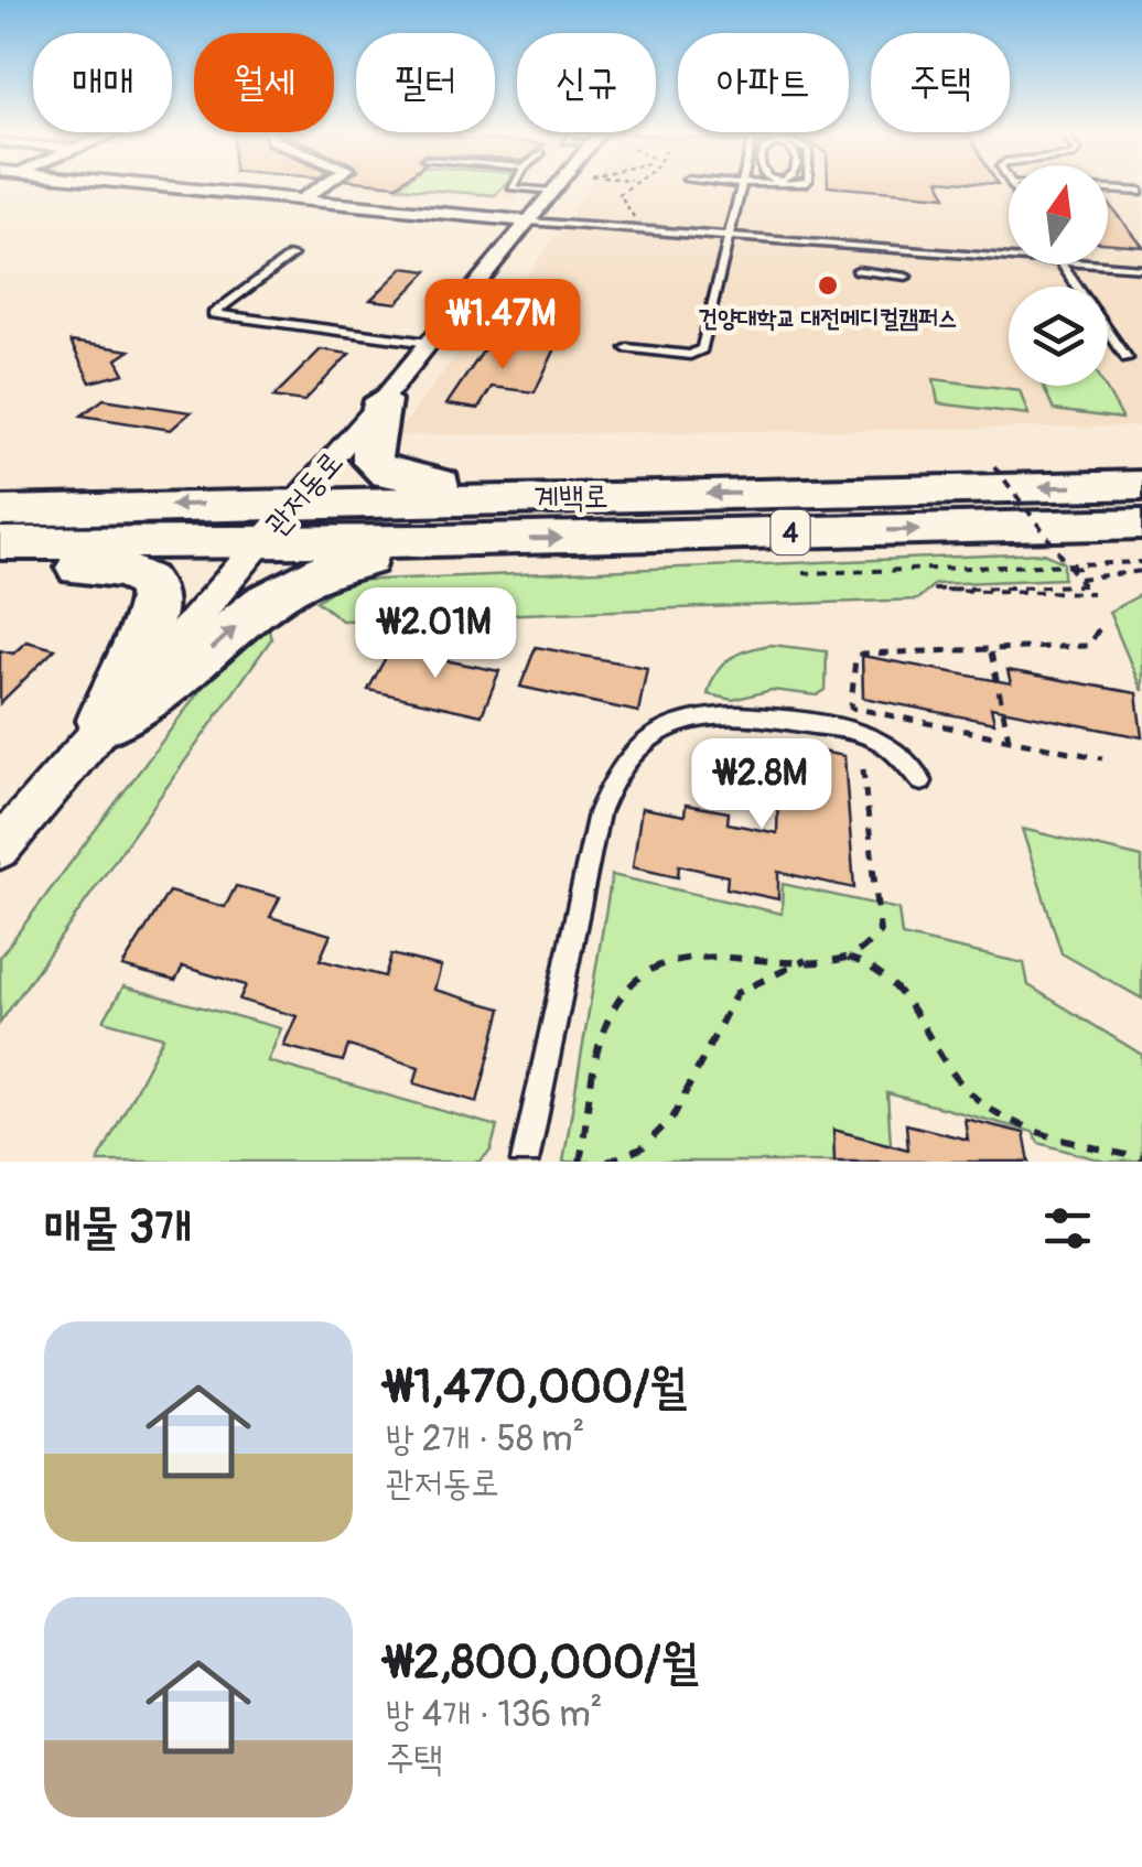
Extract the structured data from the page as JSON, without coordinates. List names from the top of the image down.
{
  "streets": {
    "main road": ["계백로", "4"],
    "street": ["관저동로"]
  },
  "crossings": [
    ["관저동로", "계백로"]
  ],
  "places": ["건양대학교 대전메디컬캠퍼스"],
  "north": "top",
  "page": {
    "chip": [
      "매매",
      "월세",
      "필터",
      "신규",
      "아파트",
      "주택"
    ],
    "price": ["₩1.47M", "₩2.01M", "₩2.8M"],
    "heading": "매물 3개",
    "list": [
      {
        "name": "₩1,470,000/월",
        "note": "방 2개 · 58 m² · 관저동로"
      },
      {
        "name": "₩2,800,000/월",
        "note": "방 4개 · 136 m² · 주택"
      }
    ]
  }
}
